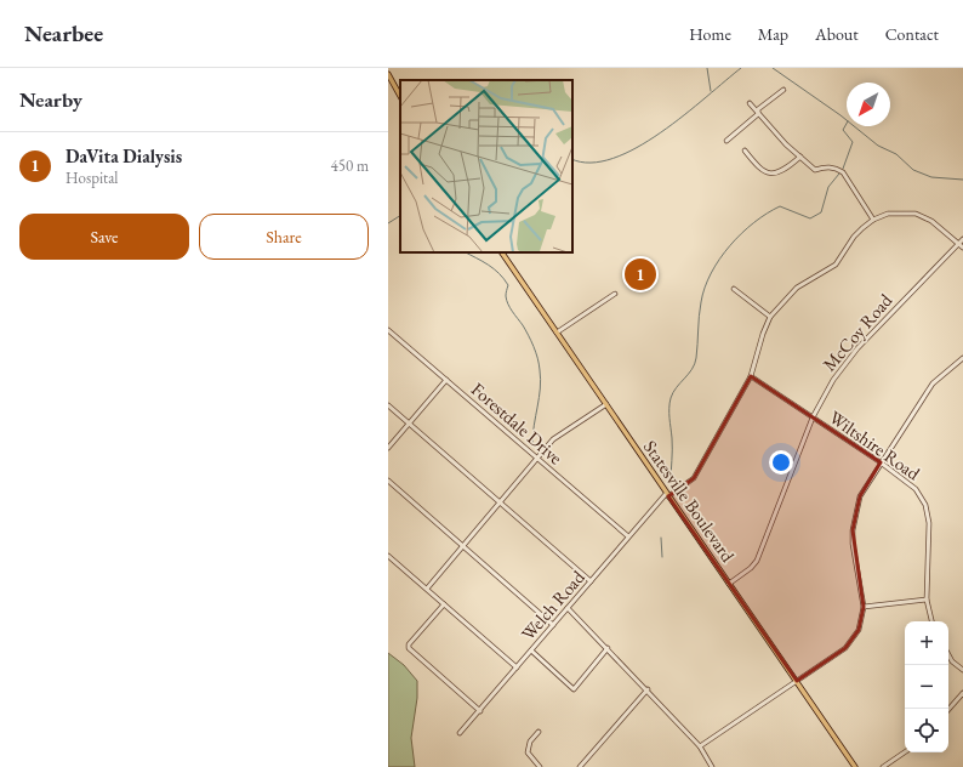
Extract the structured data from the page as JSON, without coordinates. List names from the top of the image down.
{
  "streets": {
    "main road": ["Statesville Boulevard"],
    "street": [
      "McCoy Road",
      "Forestdale Drive",
      "Wiltshire Road",
      "Welch Road"
    ]
  },
  "crossings": [
    ["McCoy Road", "Wiltshire Road"],
    ["McCoy Road", "Statesville Boulevard"],
    ["Forestdale Drive", "Welch Road"],
    ["Wiltshire Road", "Welch Road"],
    ["Statesville Boulevard", "Welch Road"]
  ],
  "north": "bottom left",
  "page": {
    "header": "Nearbee",
    "nav": [
      "Home",
      "Map",
      "About",
      "Contact"
    ],
    "heading": "Nearby",
    "list": [
      {
        "mark": "1",
        "name": "DaVita Dialysis",
        "note": "Hospital",
        "value": "450 m"
      }
    ],
    "buttons": ["Save", "Share"],
    "pins": "1",
    "map_buttons": ["+", "−"]
  }
}
